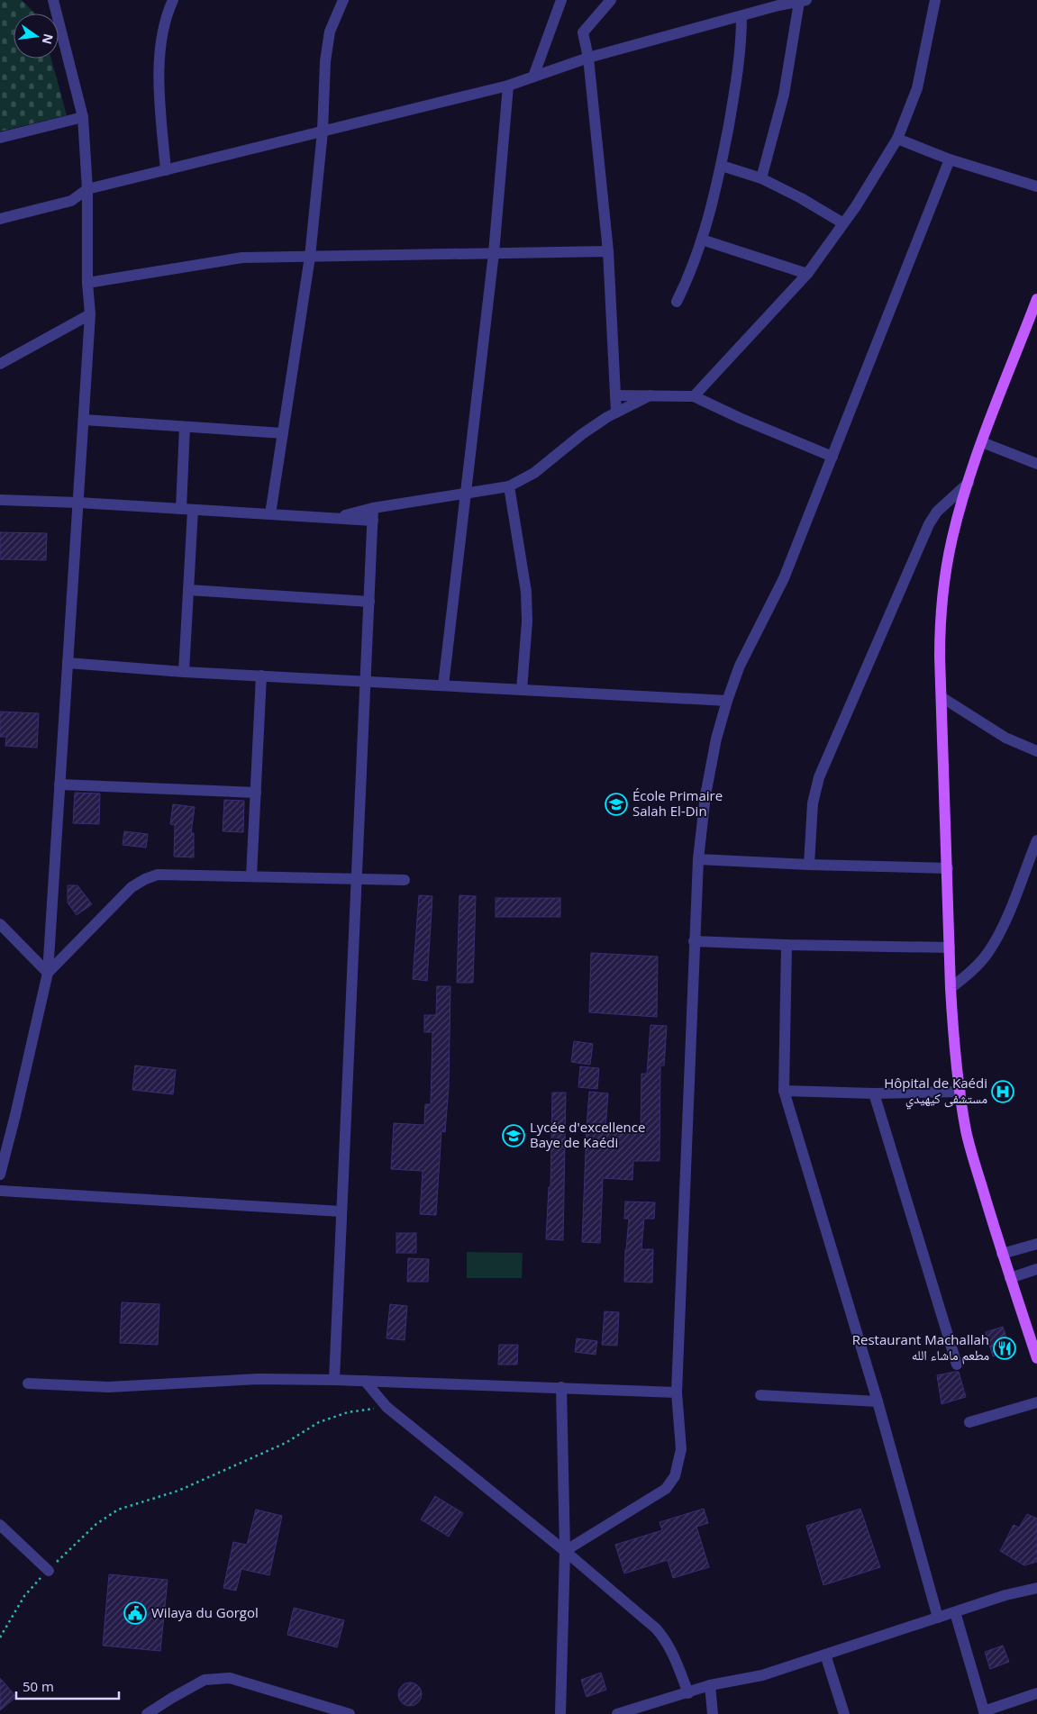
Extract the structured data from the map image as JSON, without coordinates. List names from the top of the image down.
{
  "places": {
    "school or university": ["École Primaire Salah El-Din", "Lycée d'excellence Baye de Kaédi"],
    "hospital": ["Hôpital de Kaédi مستشفى كيهيدي"],
    "restaurant": ["Restaurant Machallah مطعم ماشاء الله"],
    "public building": ["Wilaya du Gorgol"]
  },
  "scale_bar": "50 m",
  "north": "right"
}
